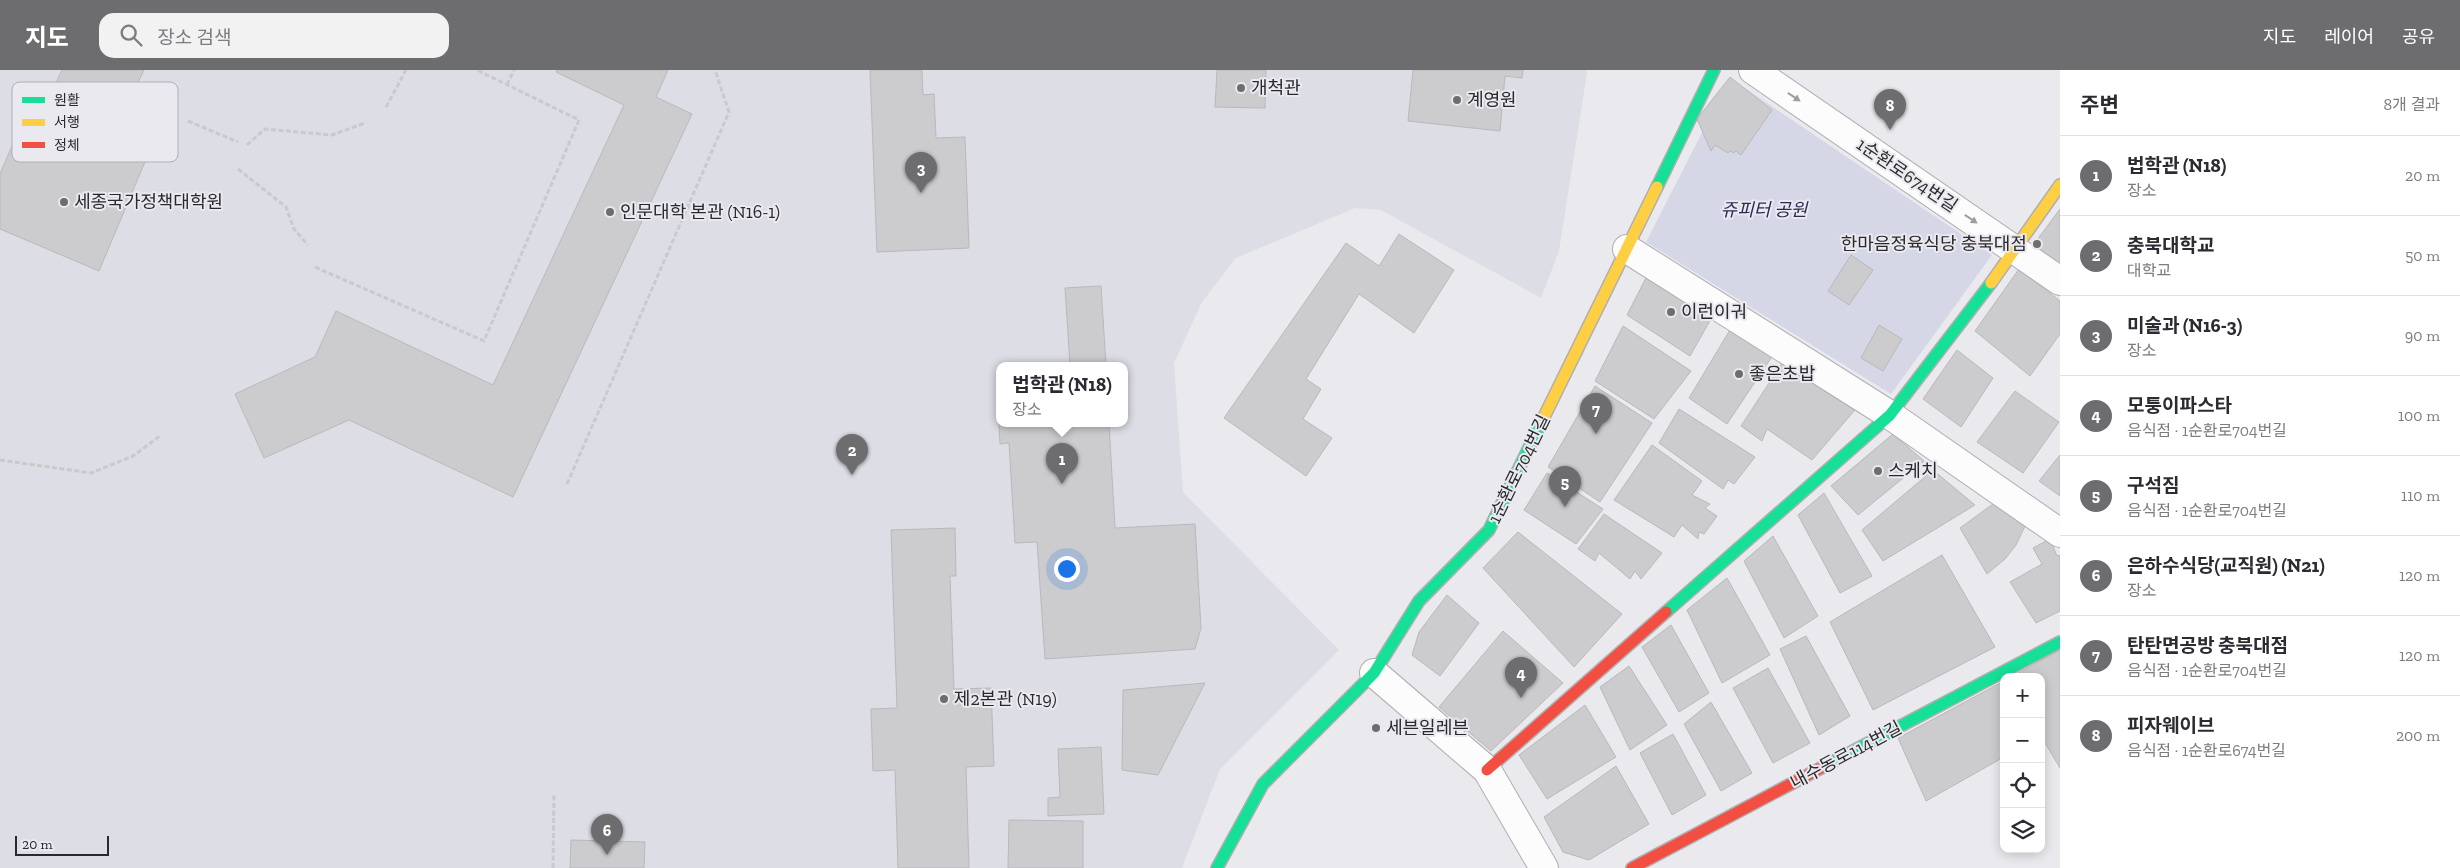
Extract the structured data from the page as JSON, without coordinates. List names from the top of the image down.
{
  "streets": {
    "street": ["1순환로674번길", "1순환로704번길", "내수동로114번길"]
  },
  "parks": ["쥬피터 공원"],
  "places": [
    "개척관",
    "계영원",
    "세종국가정책대학원",
    "인문대학 본관 (N16-1)",
    "한마음정육식당 충북대점",
    "이런이궈",
    "좋은초밥",
    "스케치",
    "제2본관 (N19)",
    "세븐일레븐"
  ],
  "legend": ["원활", "서행", "정체"],
  "scale_bar": "20 m",
  "page": {
    "header": "지도",
    "search": "장소 검색",
    "nav": ["지도", "레이어", "공유"],
    "heading": ["주변", "8개 결과"],
    "pins": [
      "8",
      "3",
      "7",
      "2",
      "1",
      "5",
      "4",
      "6"
    ],
    "list": [
      {
        "mark": "1",
        "name": "법학관 (N18)",
        "note": "장소",
        "value": "20 m"
      },
      {
        "mark": "2",
        "name": "충북대학교",
        "note": "대학교",
        "value": "50 m"
      },
      {
        "mark": "3",
        "name": "미술과 (N16-3)",
        "note": "장소",
        "value": "90 m"
      },
      {
        "mark": "4",
        "name": "모퉁이파스타",
        "note": "음식점 · 1순환로704번길",
        "value": "100 m"
      },
      {
        "mark": "5",
        "name": "구석짐",
        "note": "음식점 · 1순환로704번길",
        "value": "110 m"
      },
      {
        "mark": "6",
        "name": "은하수식당(교직원) (N21)",
        "note": "장소",
        "value": "120 m"
      },
      {
        "mark": "7",
        "name": "탄탄면공방 충북대점",
        "note": "음식점 · 1순환로704번길",
        "value": "120 m"
      },
      {
        "mark": "8",
        "name": "피자웨이브",
        "note": "음식점 · 1순환로674번길",
        "value": "200 m"
      }
    ],
    "popup": ["법학관 (N18)", "장소"],
    "map_buttons": ["+", "−"],
    "scale": "20 m"
  }
}
